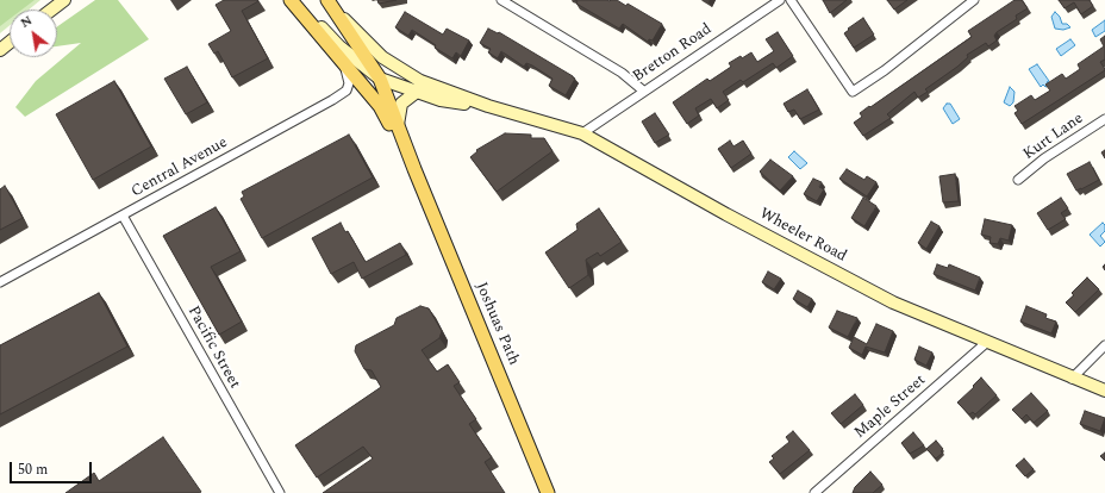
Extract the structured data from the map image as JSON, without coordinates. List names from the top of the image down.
{
  "streets": {
    "main road": ["Wheeler Road", "Joshuas Path"],
    "street": [
      "Bretton Road",
      "Kurt Lane",
      "Central Avenue",
      "Pacific Street",
      "Maple Street"
    ]
  },
  "crossings": [
    ["Bretton Road", "Wheeler Road"],
    ["Central Avenue", "Joshuas Path"],
    ["Central Avenue", "Pacific Street"],
    ["Wheeler Road", "Joshuas Path"],
    ["Wheeler Road", "Maple Street"]
  ],
  "scale_bar": "50 m",
  "north": "top left"
}
